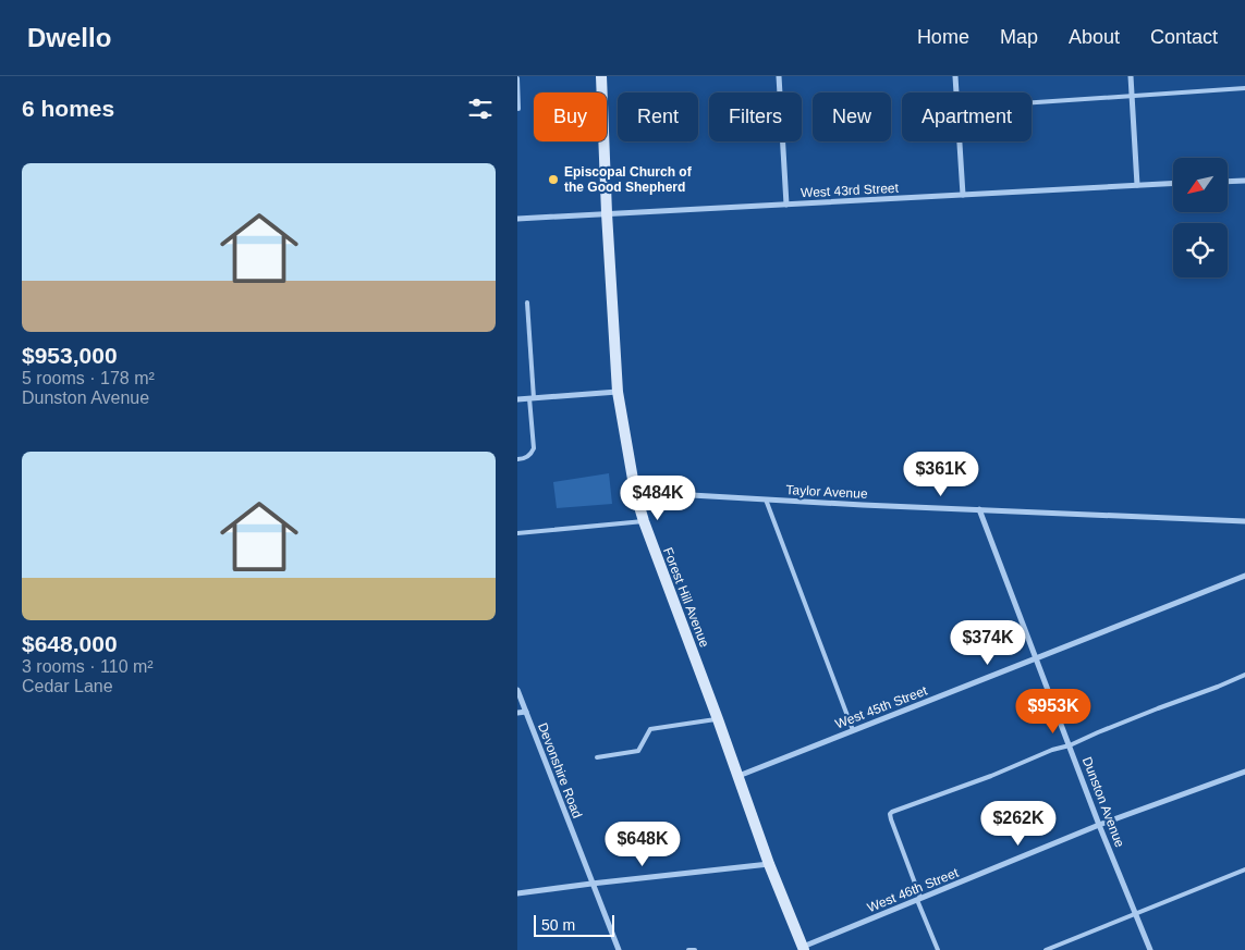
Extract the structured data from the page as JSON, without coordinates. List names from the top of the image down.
{
  "streets": {
    "main road": ["Forest Hill Avenue"],
    "street": [
      "West 43rd Street",
      "Taylor Avenue",
      "West 45th Street",
      "Devonshire Road",
      "Dunston Avenue",
      "West 46th Street"
    ]
  },
  "crossings": [
    ["West 43rd Street", "Forest Hill Avenue"],
    ["Taylor Avenue", "Forest Hill Avenue"],
    ["Taylor Avenue", "Dunston Avenue"],
    ["Forest Hill Avenue", "West 45th Street"],
    ["Forest Hill Avenue", "West 46th Street"],
    ["West 45th Street", "Dunston Avenue"],
    ["Dunston Avenue", "West 46th Street"]
  ],
  "places": ["Episcopal Church of the Good Shepherd"],
  "scale_bar": "50 m",
  "north": "bottom left",
  "page": {
    "header": "Dwello",
    "nav": [
      "Home",
      "Map",
      "About",
      "Contact"
    ],
    "heading": "6 homes",
    "chip": [
      "Buy",
      "Rent",
      "Filters",
      "New",
      "Apartment"
    ],
    "list": [
      {
        "name": "$953,000",
        "note": "5 rooms · 178 m² · Dunston Avenue"
      },
      {
        "name": "$648,000",
        "note": "3 rooms · 110 m² · Cedar Lane"
      }
    ],
    "price": [
      "$361K",
      "$484K",
      "$374K",
      "$953K",
      "$262K",
      "$648K"
    ],
    "scale": "50 m"
  }
}
